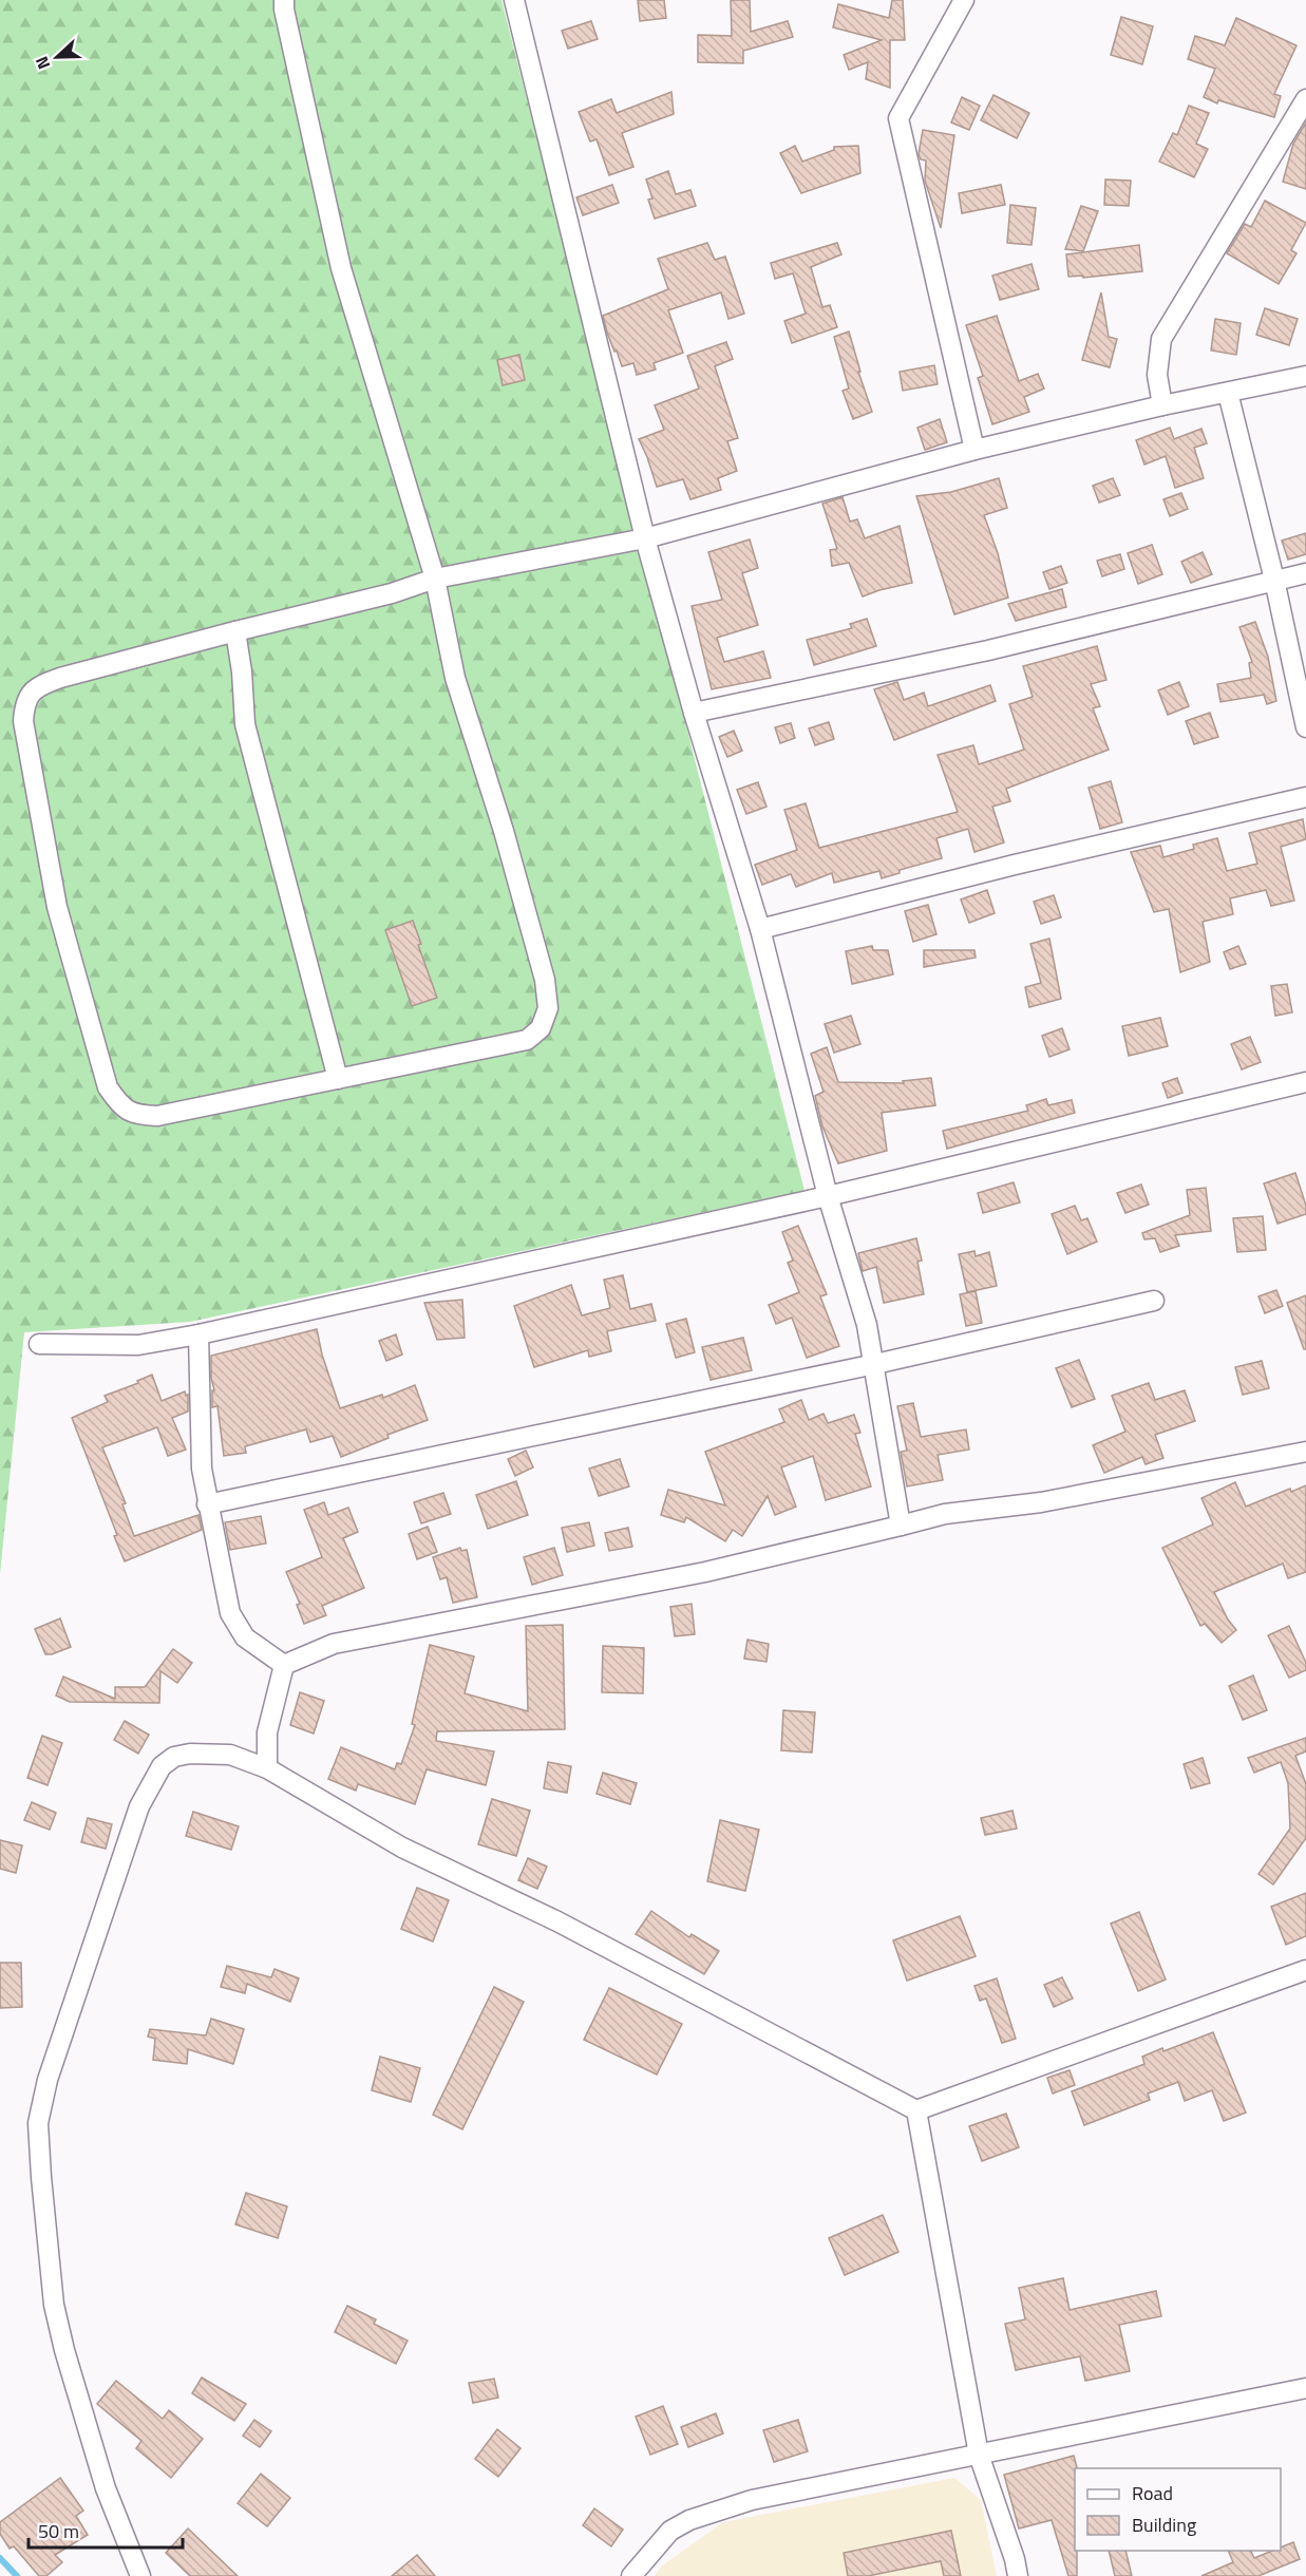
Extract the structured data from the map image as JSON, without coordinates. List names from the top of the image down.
{
  "legend": ["Road", "Building"],
  "scale_bar": "50 m",
  "north": "left"
}
